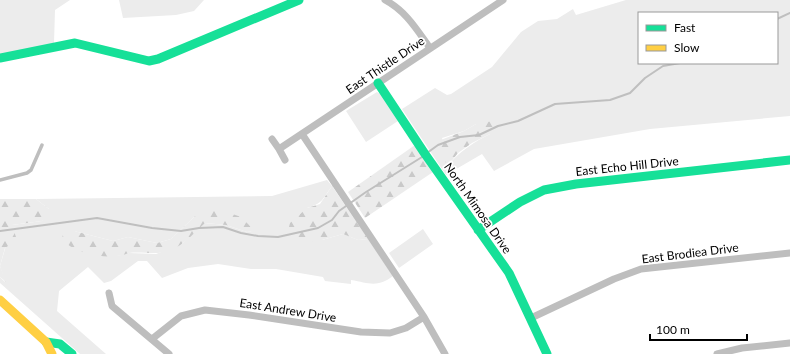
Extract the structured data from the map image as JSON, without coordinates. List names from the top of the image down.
{
  "streets": {
    "street": [
      "East Thistle Drive",
      "East Echo Hill Drive",
      "North Mimosa Drive",
      "East Brodiea Drive",
      "East Andrew Drive"
    ]
  },
  "crossings": [
    ["East Thistle Drive", "North Mimosa Drive"],
    ["East Echo Hill Drive", "North Mimosa Drive"],
    ["North Mimosa Drive", "East Brodiea Drive"]
  ],
  "legend": ["Fast", "Slow"],
  "scale_bar": "100 m"
}
